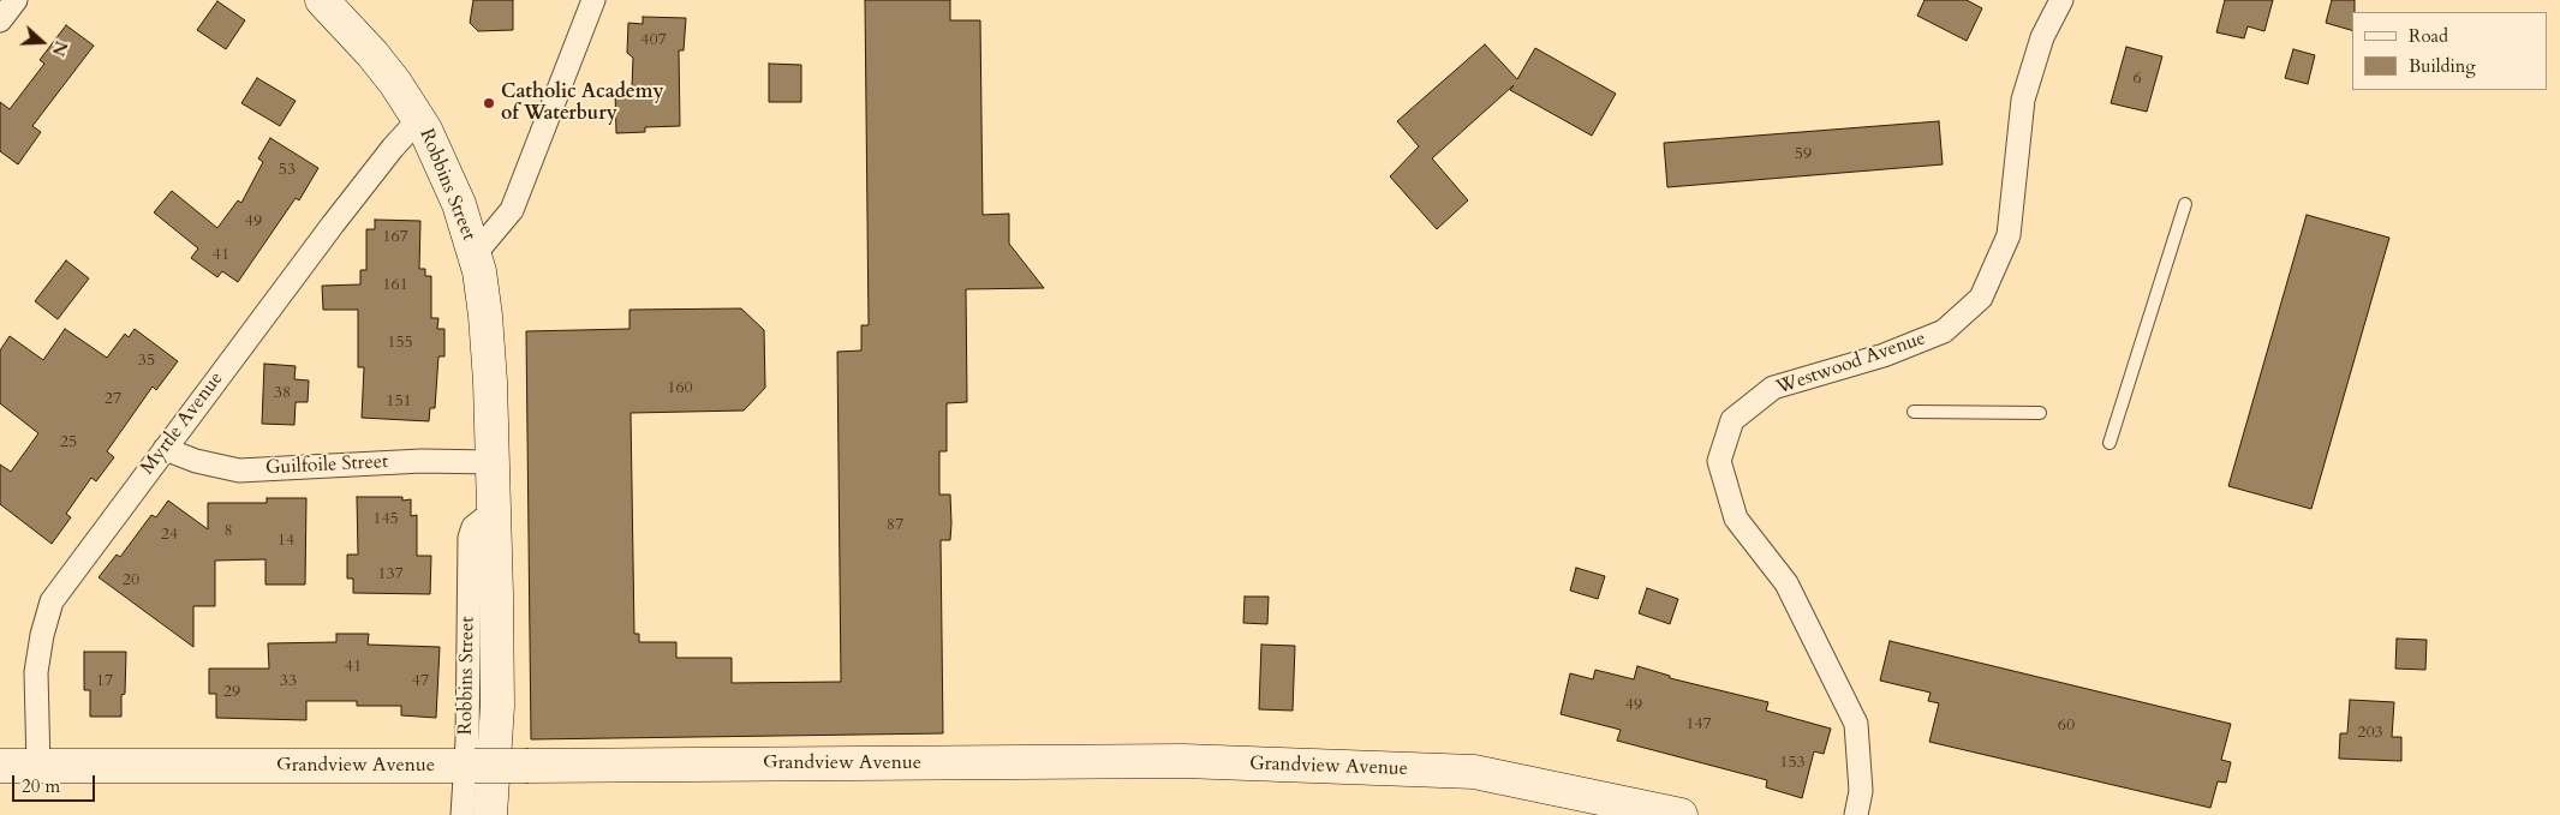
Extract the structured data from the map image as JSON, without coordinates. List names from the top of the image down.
{
  "streets": {
    "main road": ["Robbins Street", "Grandview Avenue"],
    "street": ["Westwood Avenue", "Myrtle Avenue", "Guilfoile Street"]
  },
  "crossings": [
    ["Robbins Street", "Myrtle Avenue"],
    ["Robbins Street", "Guilfoile Street"],
    ["Robbins Street", "Grandview Avenue"],
    ["Myrtle Avenue", "Guilfoile Street"],
    ["Myrtle Avenue", "Grandview Avenue"]
  ],
  "places": ["Catholic Academy of Waterbury"],
  "house_numbers": [
    "407",
    "6",
    "59",
    "53",
    "49",
    "167",
    "41",
    "161",
    "155",
    "35",
    "160",
    "38",
    "27",
    "151",
    "25",
    "145",
    "87",
    "8",
    "24",
    "14",
    "137",
    "20",
    "41",
    "17",
    "33",
    "47",
    "29",
    "49",
    "147",
    "60",
    "203",
    "153"
  ],
  "legend": ["Road", "Building"],
  "scale_bar": "20 m",
  "north": "right"
}
